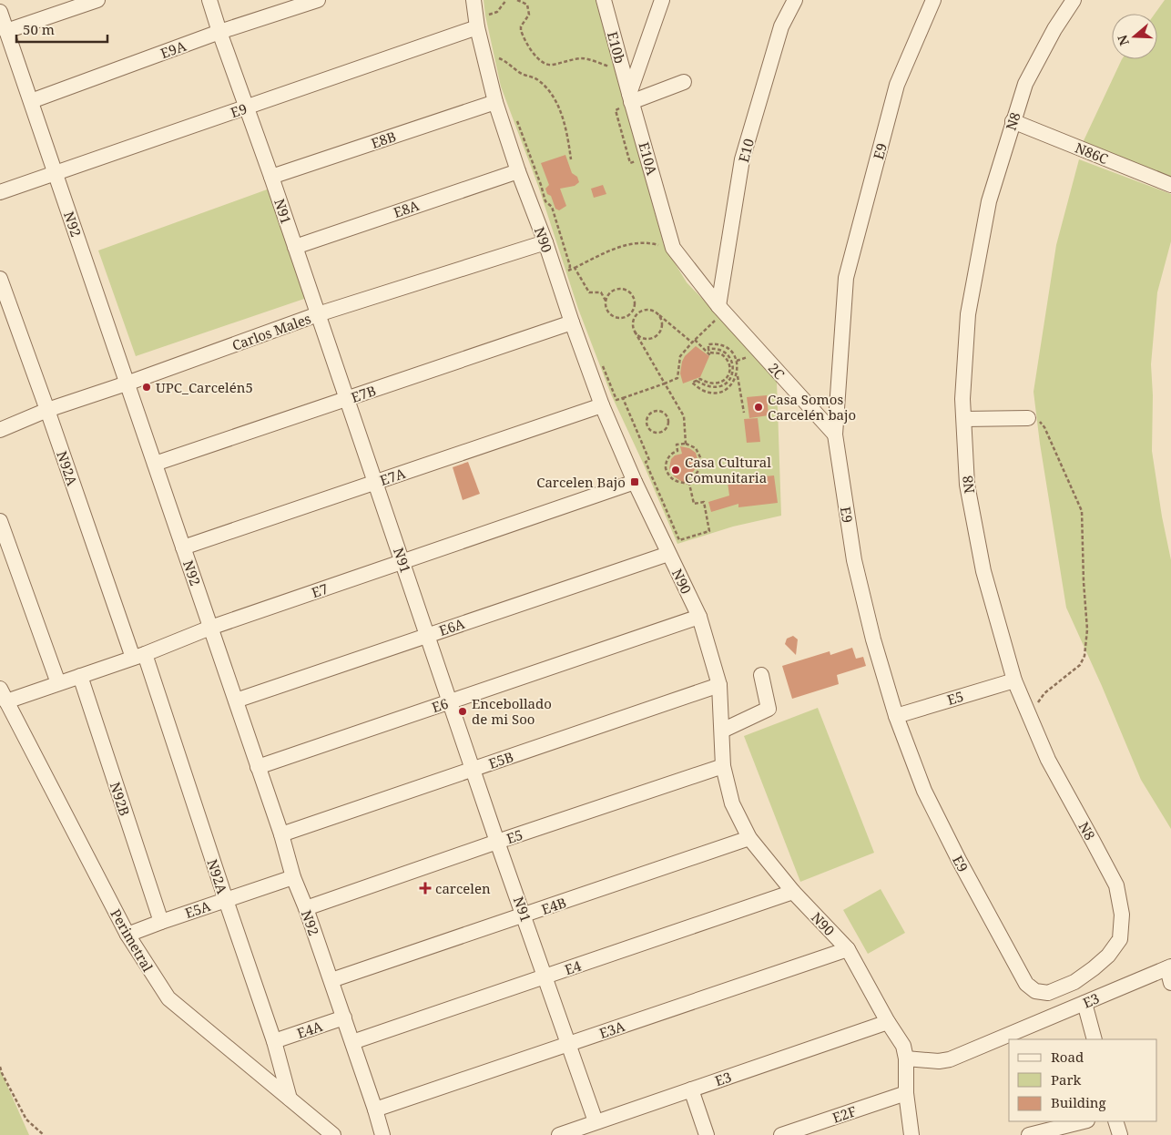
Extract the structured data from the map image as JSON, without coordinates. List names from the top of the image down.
{
  "streets": {
    "street": [
      "E10b",
      "E9A",
      "E9",
      "N8",
      "E8B",
      "E10",
      "N86C",
      "E10A",
      "E8A",
      "N91",
      "N92",
      "N90",
      "Carlos Males",
      "2C",
      "E7B",
      "N92A",
      "E7A",
      "E7",
      "E6A",
      "E5",
      "E6",
      "E5B",
      "N92B",
      "E4B",
      "E5A",
      "Perimetral",
      "E4",
      "E3",
      "E4A",
      "E3A",
      "E2F"
    ]
  },
  "crossings": [
    ["E10b", "E10A"],
    ["E9A", "N91"],
    ["E9A", "N92"],
    ["E9", "N8"],
    ["E9", "N91"],
    ["E9", "N92"],
    ["E9", "N90"],
    ["E9", "2C"],
    ["E9", "E5"],
    ["N8", "N86C"],
    ["N8", "E5"],
    ["E8B", "N91"],
    ["E8B", "N90"],
    ["E10", "E10A"],
    ["E10", "2C"],
    ["E10A", "2C"],
    ["E8A", "N91"],
    ["E8A", "N90"],
    ["N91", "Carlos Males"],
    ["N91", "E7B"],
    ["N91", "E7A"],
    ["N91", "E7"],
    ["N91", "E6A"],
    ["N91", "E5"],
    ["N91", "E6"],
    ["N91", "E5B"],
    ["N91", "E4B"],
    ["N91", "E4"],
    ["N91", "E3"],
    ["N91", "E3A"],
    ["N92", "Carlos Males"],
    ["N92", "E7B"],
    ["N92", "E7A"],
    ["N92", "E7"],
    ["N92", "E6A"],
    ["N92", "E5"],
    ["N92", "E6"],
    ["N92", "E5B"],
    ["N92", "E4B"],
    ["N92", "E5A"],
    ["N92", "E4"],
    ["N92", "E4A"],
    ["N92", "E3A"],
    ["N90", "Carlos Males"],
    ["N90", "E7B"],
    ["N90", "E7A"],
    ["N90", "E7"],
    ["N90", "E6A"],
    ["N90", "E5"],
    ["N90", "E6"],
    ["N90", "E5B"],
    ["N90", "E4B"],
    ["N90", "E4"],
    ["N90", "E3"],
    ["N90", "E3A"],
    ["N90", "E2F"],
    ["Carlos Males", "N92A"],
    ["N92A", "E7"],
    ["N92A", "E5A"],
    ["N92A", "Perimetral"],
    ["N92A", "E4A"],
    ["E7", "N92B"],
    ["E7", "Perimetral"],
    ["N92B", "E5A"],
    ["E5A", "Perimetral"]
  ],
  "places": {
    "other": [
      "UPC_Carcelén5",
      "Casa Somos Carcelén bajo",
      "Casa Cultural Comunitaria",
      "Encebollado de mi Soo"
    ],
    "transit": ["Carcelen Bajo"],
    "health": ["carcelen"]
  },
  "legend": ["Road", "Park", "Building"],
  "scale_bar": "50 m",
  "north": "left"
}
